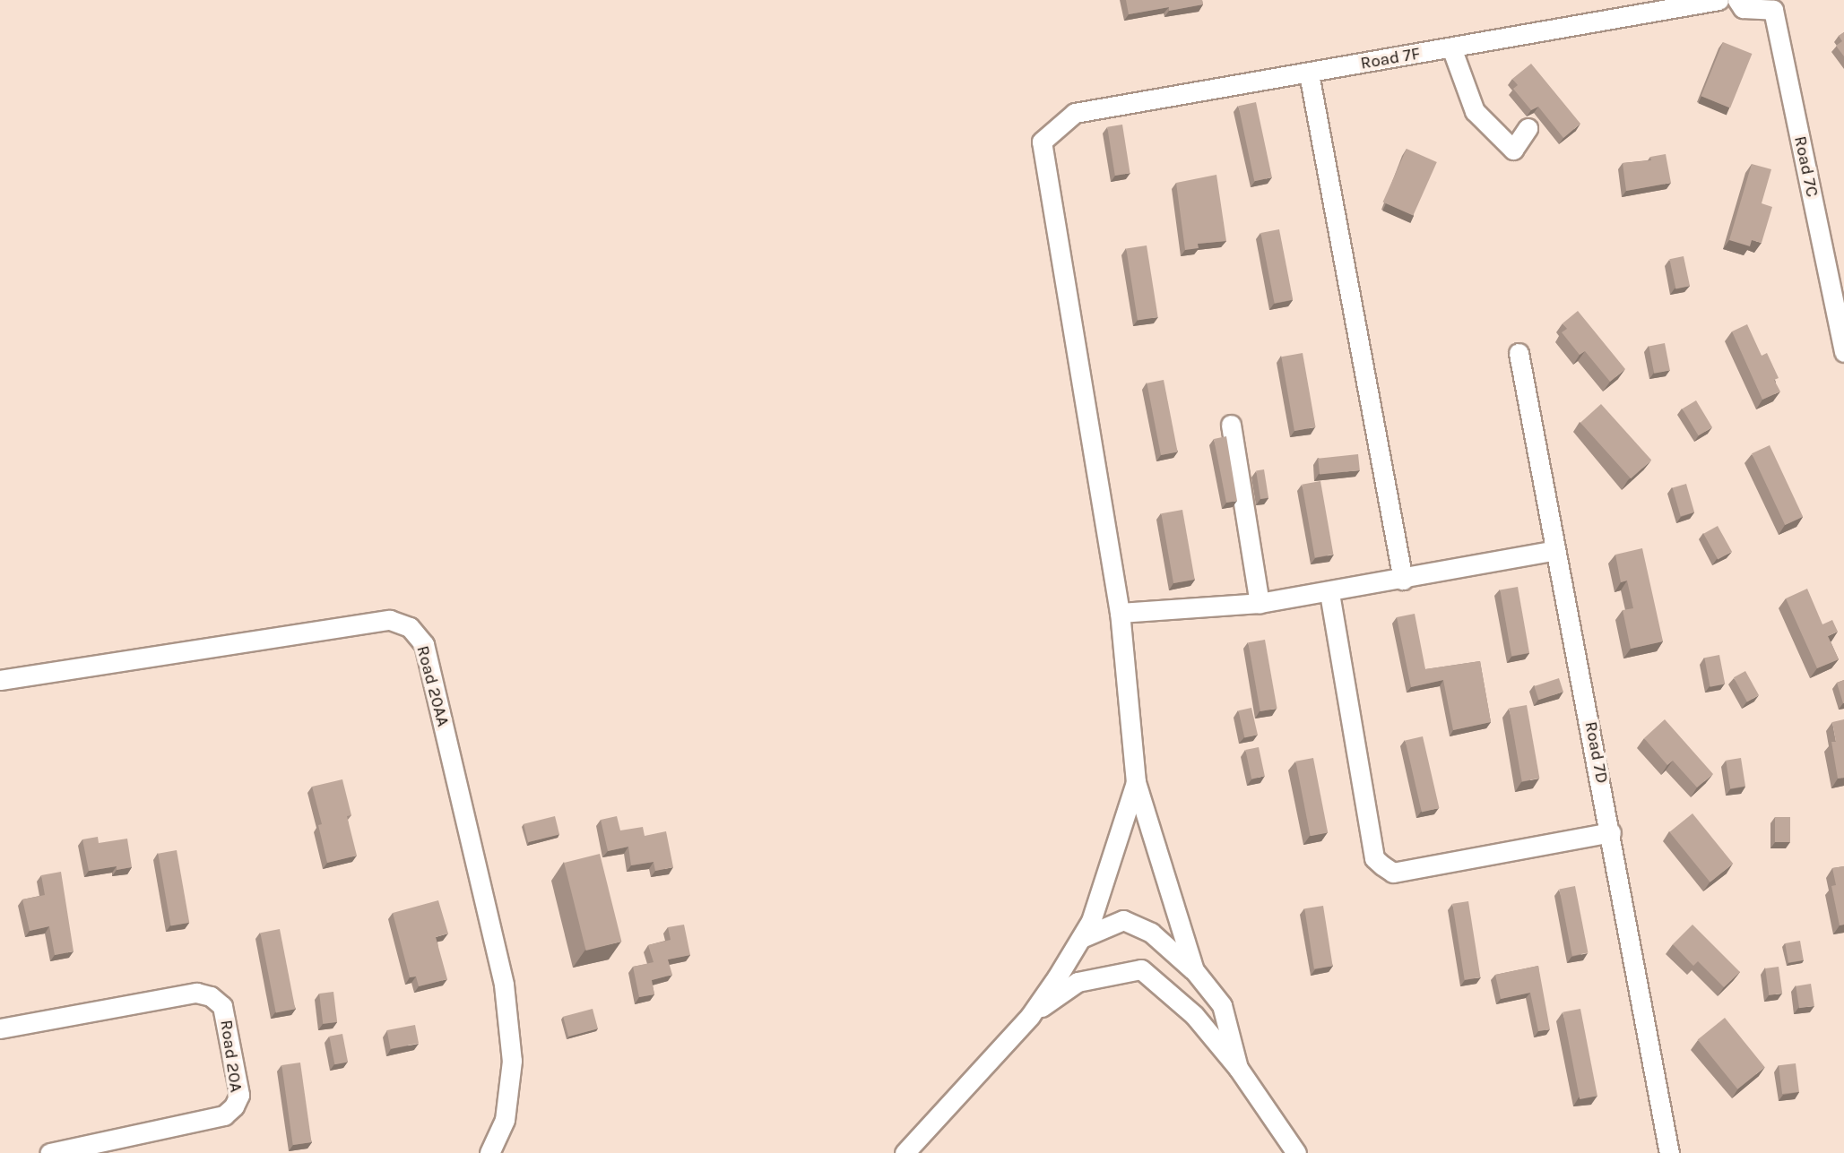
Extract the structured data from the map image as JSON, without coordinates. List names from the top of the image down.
{
  "streets": {
    "street": [
      "Road 7F",
      "Road 7C",
      "Road 20AA",
      "Road 7D",
      "Road 20A"
    ]
  }
}
